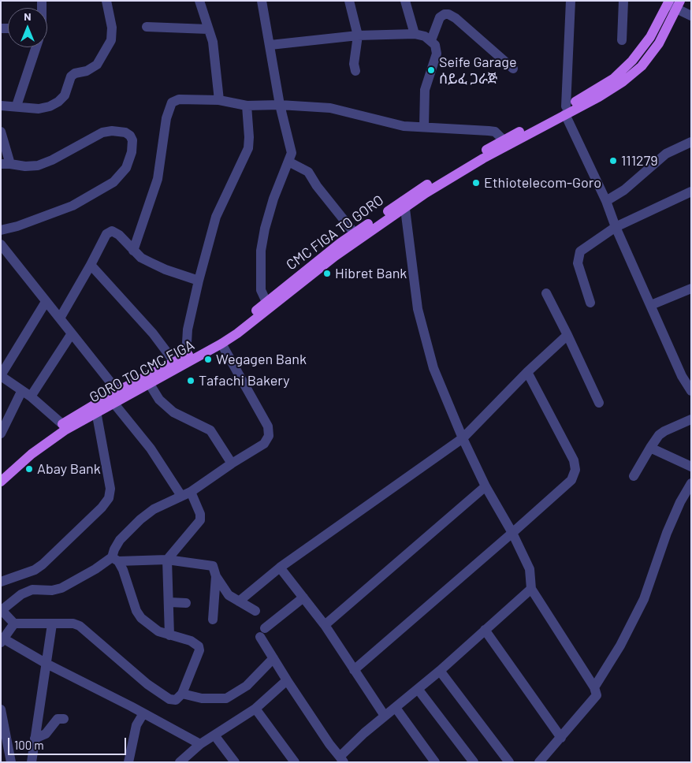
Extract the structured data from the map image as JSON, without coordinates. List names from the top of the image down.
{
  "streets": {
    "main road": ["CMC FIGA TO GORO", "GORO TO CMC FIGA"]
  },
  "crossings": [
    ["CMC FIGA TO GORO", "GORO TO CMC FIGA"]
  ],
  "places": [
    "Seife Garage ሰይፈ ጋራጅ",
    "111279",
    "Ethiotelecom-Goro",
    "Hibret Bank",
    "Wegagen Bank",
    "Tafachi Bakery",
    "Abay Bank"
  ],
  "scale_bar": "100 m",
  "north": "top"
}
